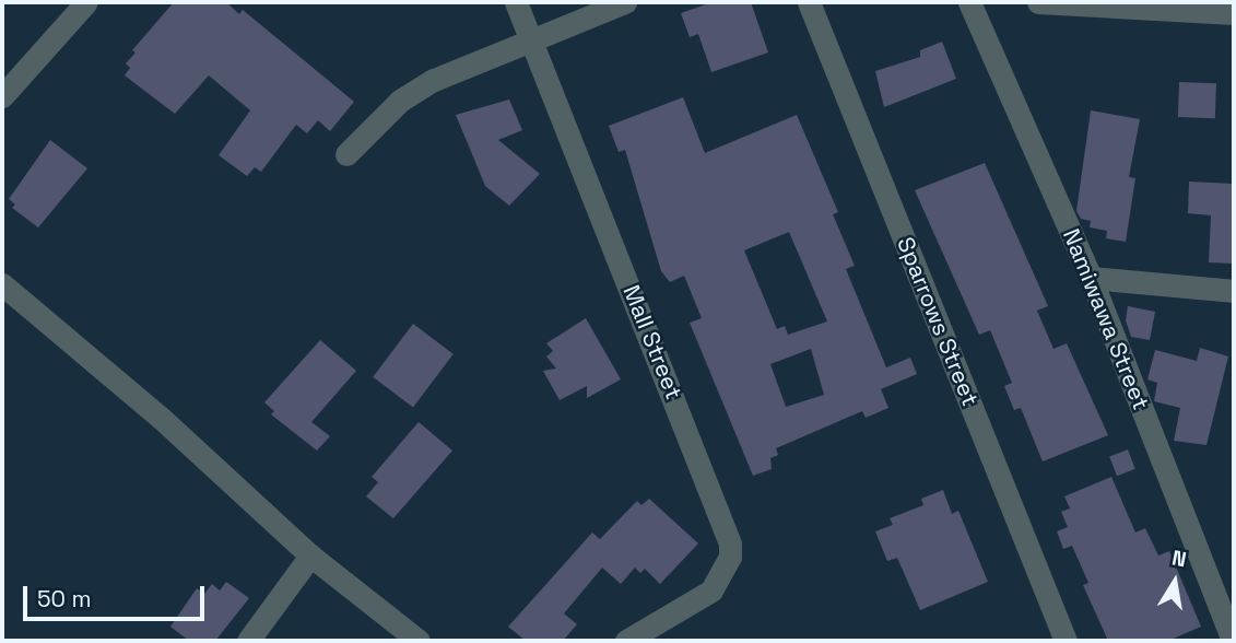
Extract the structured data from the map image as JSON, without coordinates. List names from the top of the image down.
{
  "streets": {
    "street": ["Namiwawa Street", "Sparrows Street", "Mall Street"]
  },
  "scale_bar": "50 m",
  "north": "top"
}
